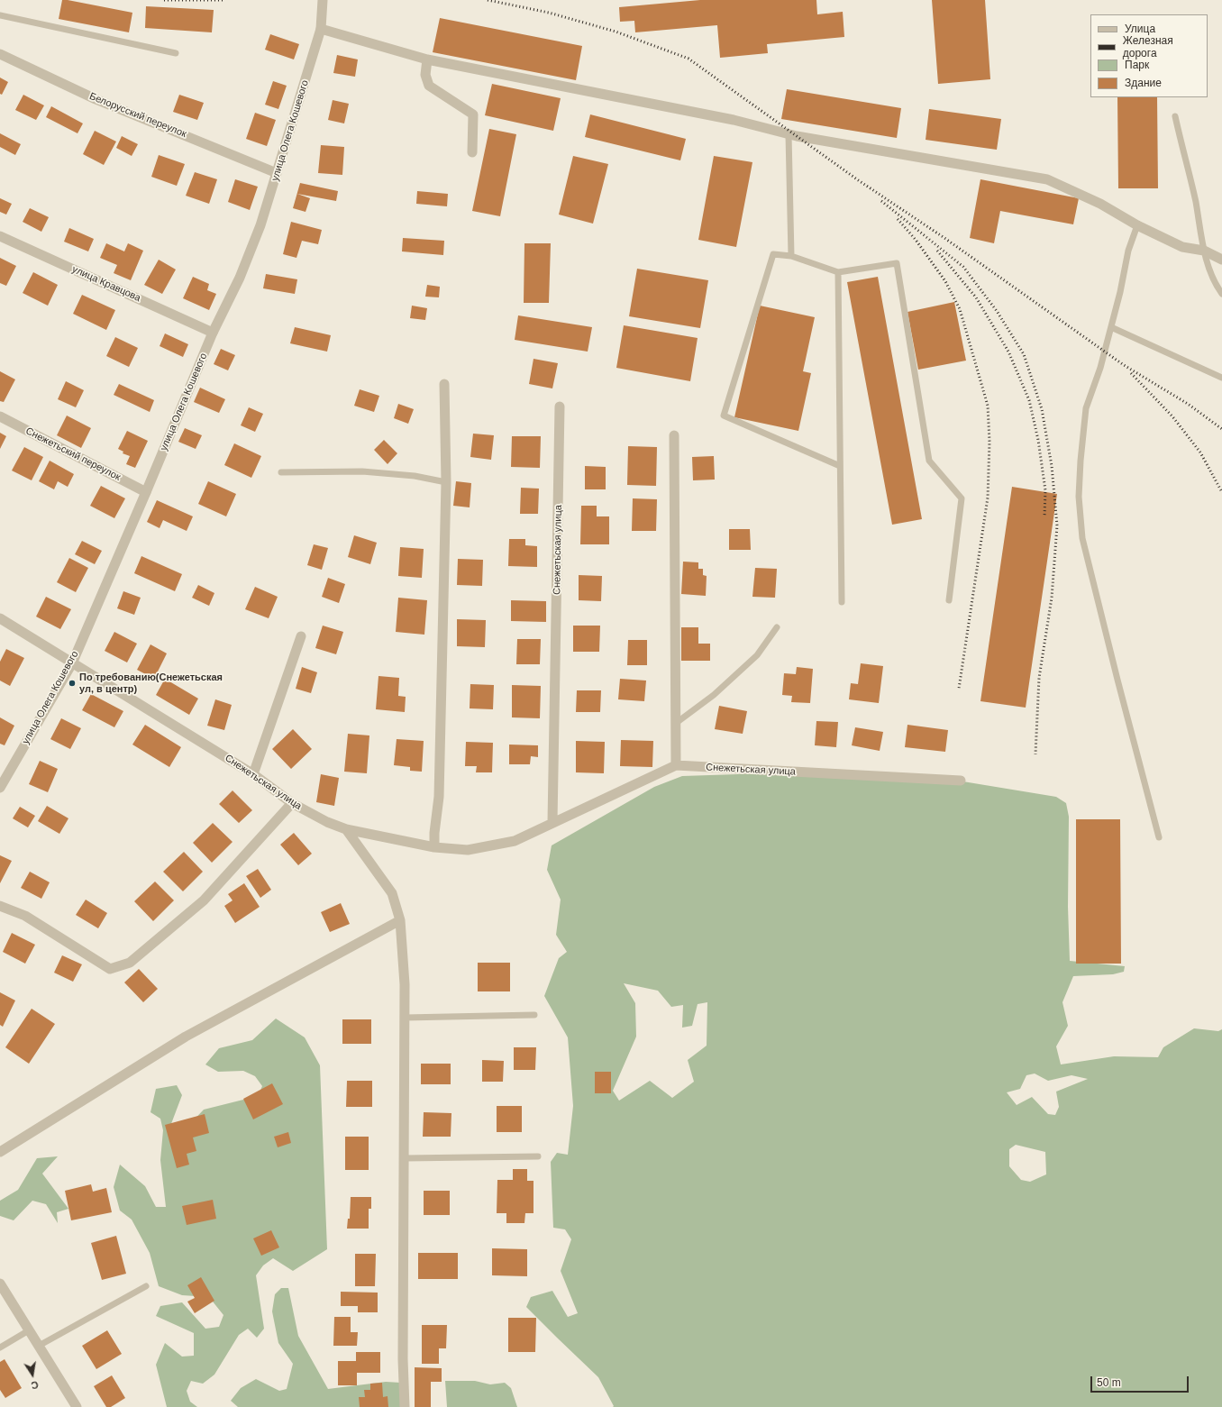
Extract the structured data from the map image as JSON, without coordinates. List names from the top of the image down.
{
  "streets": {
    "street": [
      "Белорусский переулок",
      "улица Олега Кошевого",
      "улица Кравцова",
      "Снежетьский переулок",
      "Снежетьская улица"
    ]
  },
  "crossings": [
    ["Белорусский переулок", "улица Олега Кошевого"],
    ["улица Олега Кошевого", "улица Кравцова"],
    ["улица Олега Кошевого", "Снежетьский переулок"],
    ["улица Олега Кошевого", "Снежетьская улица"]
  ],
  "places": ["По требованию(Снежетьская ул, в центр)"],
  "legend": [
    "Улица",
    "Железная дорога",
    "Парк",
    "Здание"
  ],
  "scale_bar": "50 m",
  "north": "bottom"
}
